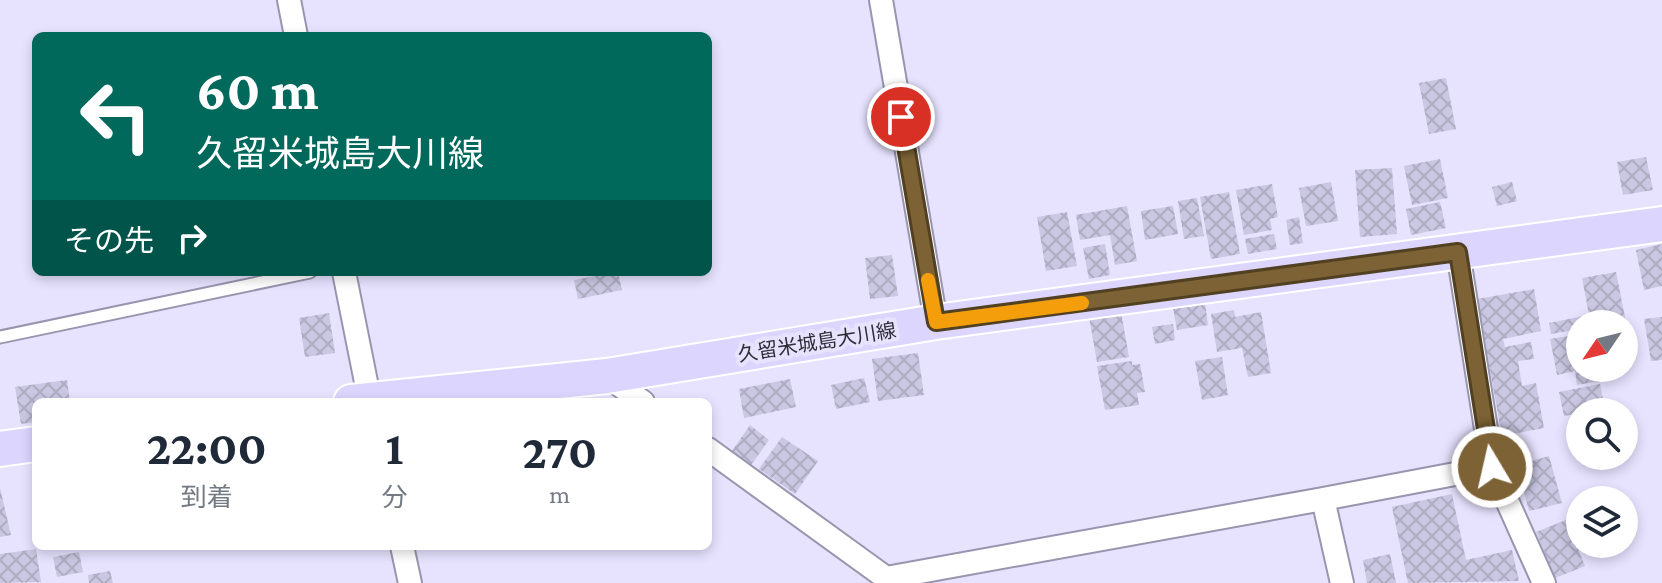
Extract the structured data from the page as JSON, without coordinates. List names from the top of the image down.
{
  "streets": {
    "main road": ["久留米城島大川線"]
  },
  "north": "bottom left",
  "page": {
    "turn": ["60 m", "久留米城島大川線"],
    "then": "その先",
    "eta": [
      "22:00",
      "到着",
      "1",
      "分",
      "270",
      "m"
    ]
  }
}
